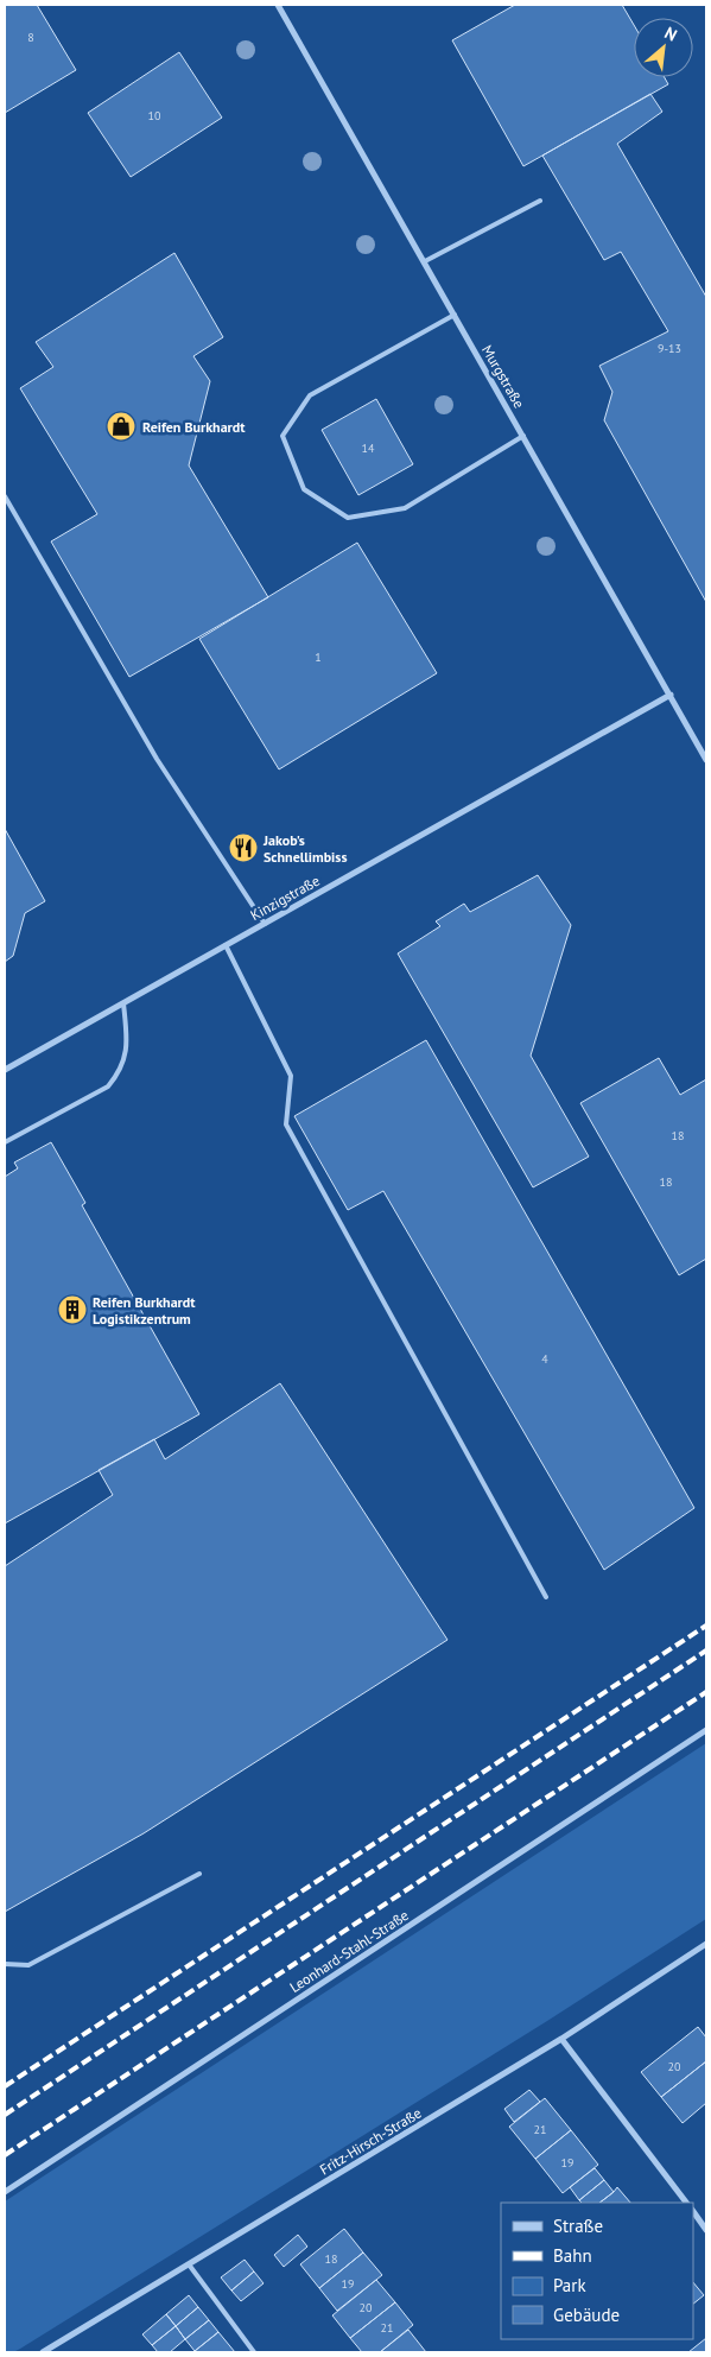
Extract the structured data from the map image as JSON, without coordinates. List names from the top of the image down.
{
  "streets": {
    "street": [
      "Murgstraße",
      "Kinzigstraße",
      "Leonhard-Stahl-Straße",
      "Fritz-Hirsch-Straße"
    ]
  },
  "crossings": [
    ["Murgstraße", "Kinzigstraße"]
  ],
  "places": {
    "shop": ["Reifen Burkhardt"],
    "restaurant": ["Jakob's Schnellimbiss"],
    "building": ["Reifen Burkhardt Logistikzentrum"]
  },
  "house_numbers": [
    "8",
    "10",
    "9-13",
    "14",
    "1",
    "18",
    "18",
    "4",
    "20",
    "21",
    "19",
    "18",
    "19",
    "20",
    "21"
  ],
  "legend": [
    "Straße",
    "Bahn",
    "Park",
    "Gebäude"
  ],
  "north": "top right"
}
